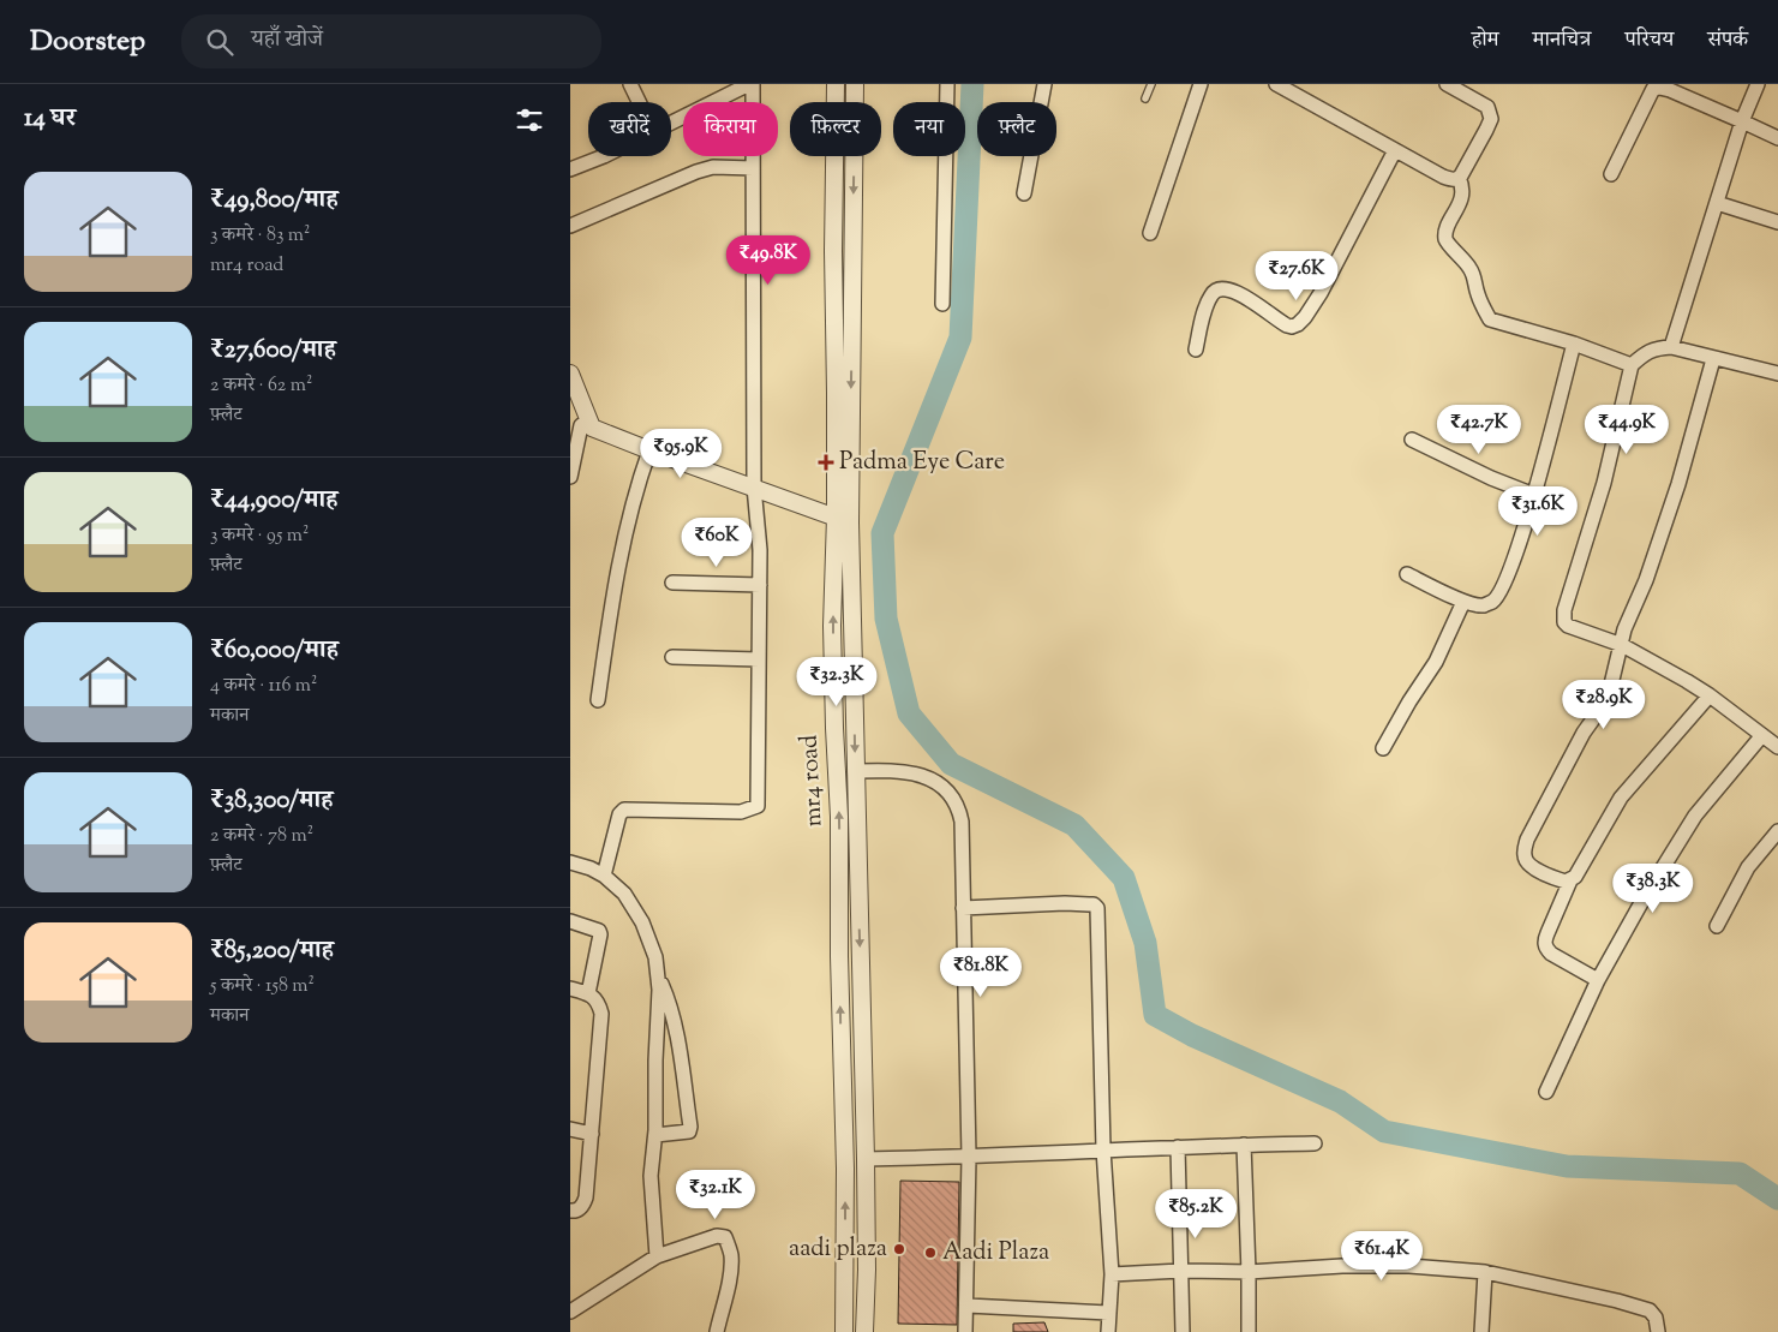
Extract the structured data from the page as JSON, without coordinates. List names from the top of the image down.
{
  "streets": {
    "street": ["mr4 road"]
  },
  "places": {
    "health": ["Padma Eye Care"],
    "other": ["aadi plaza", "Aadi Plaza"]
  },
  "page": {
    "header": "Doorstep",
    "search": "यहाँ खोजें",
    "nav": [
      "होम",
      "मानचित्र",
      "परिचय",
      "संपर्क"
    ],
    "heading": "14 घर",
    "chip": [
      "खरीदें",
      "किराया",
      "फ़िल्टर",
      "नया",
      "फ़्लैट"
    ],
    "list": [
      {
        "name": "₹49,800/माह",
        "note": "3 कमरे · 83 m² · mr4 road"
      },
      {
        "name": "₹27,600/माह",
        "note": "2 कमरे · 62 m² · फ़्लैट"
      },
      {
        "name": "₹44,900/माह",
        "note": "3 कमरे · 95 m² · फ़्लैट"
      },
      {
        "name": "₹60,000/माह",
        "note": "4 कमरे · 116 m² · मकान"
      },
      {
        "name": "₹38,300/माह",
        "note": "2 कमरे · 78 m² · फ़्लैट"
      },
      {
        "name": "₹85,200/माह",
        "note": "5 कमरे · 158 m² · मकान"
      }
    ],
    "price": [
      "₹49.8K",
      "₹27.6K",
      "₹42.7K",
      "₹44.9K",
      "₹95.9K",
      "₹31.6K",
      "₹60K",
      "₹32.3K",
      "₹28.9K",
      "₹38.3K",
      "₹81.8K",
      "₹32.1K",
      "₹85.2K",
      "₹61.4K"
    ]
  }
}
